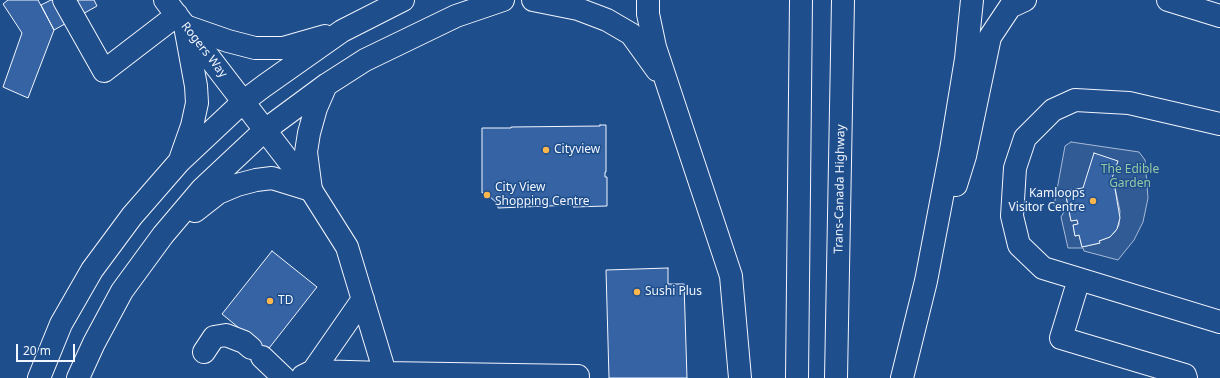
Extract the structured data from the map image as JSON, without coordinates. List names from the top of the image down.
{
  "streets": {
    "main road": ["Rogers Way", "Trans-Canada Highway"]
  },
  "parks": ["The Edible Garden"],
  "places": [
    "Cityview",
    "City View Shopping Centre",
    "Kamloops Visitor Centre",
    "Sushi Plus",
    "TD"
  ],
  "scale_bar": "20 m"
}
